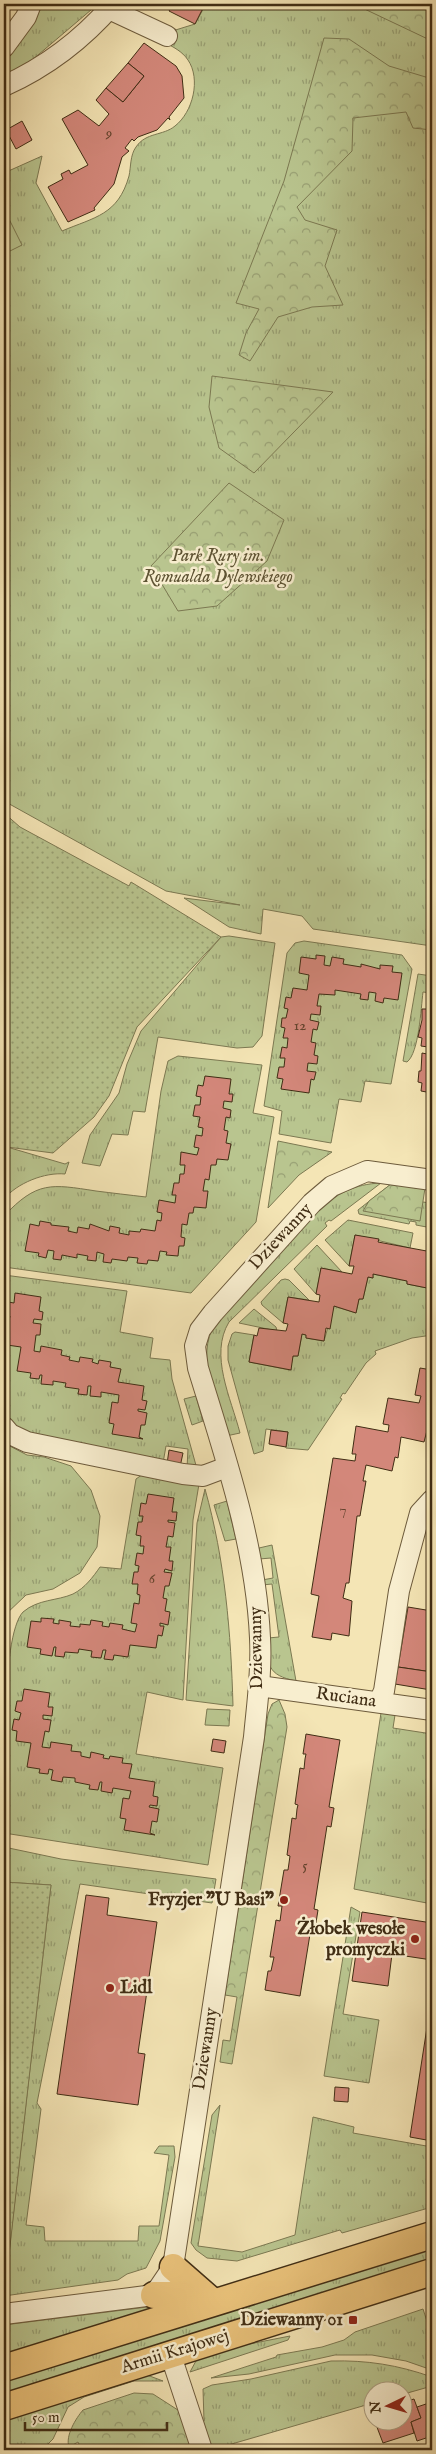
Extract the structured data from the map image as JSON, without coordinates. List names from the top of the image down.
{
  "streets": {
    "main road": ["Armii Krajowej"],
    "street": ["Dziewanny", "Ruciana"]
  },
  "crossings": [
    ["Dziewanny", "Ruciana"]
  ],
  "parks": ["Park Rury im. Romualda Dylewskiego"],
  "places": {
    "other": ["Fryzjer \"U Basi\"", "Żłobek wesołe promyczki", "Lidl"],
    "transit": ["Dziewanny 01"]
  },
  "house_numbers": [
    "9",
    "12",
    "7",
    "6",
    "5"
  ],
  "scale_bar": "50 m",
  "north": "left"
}
